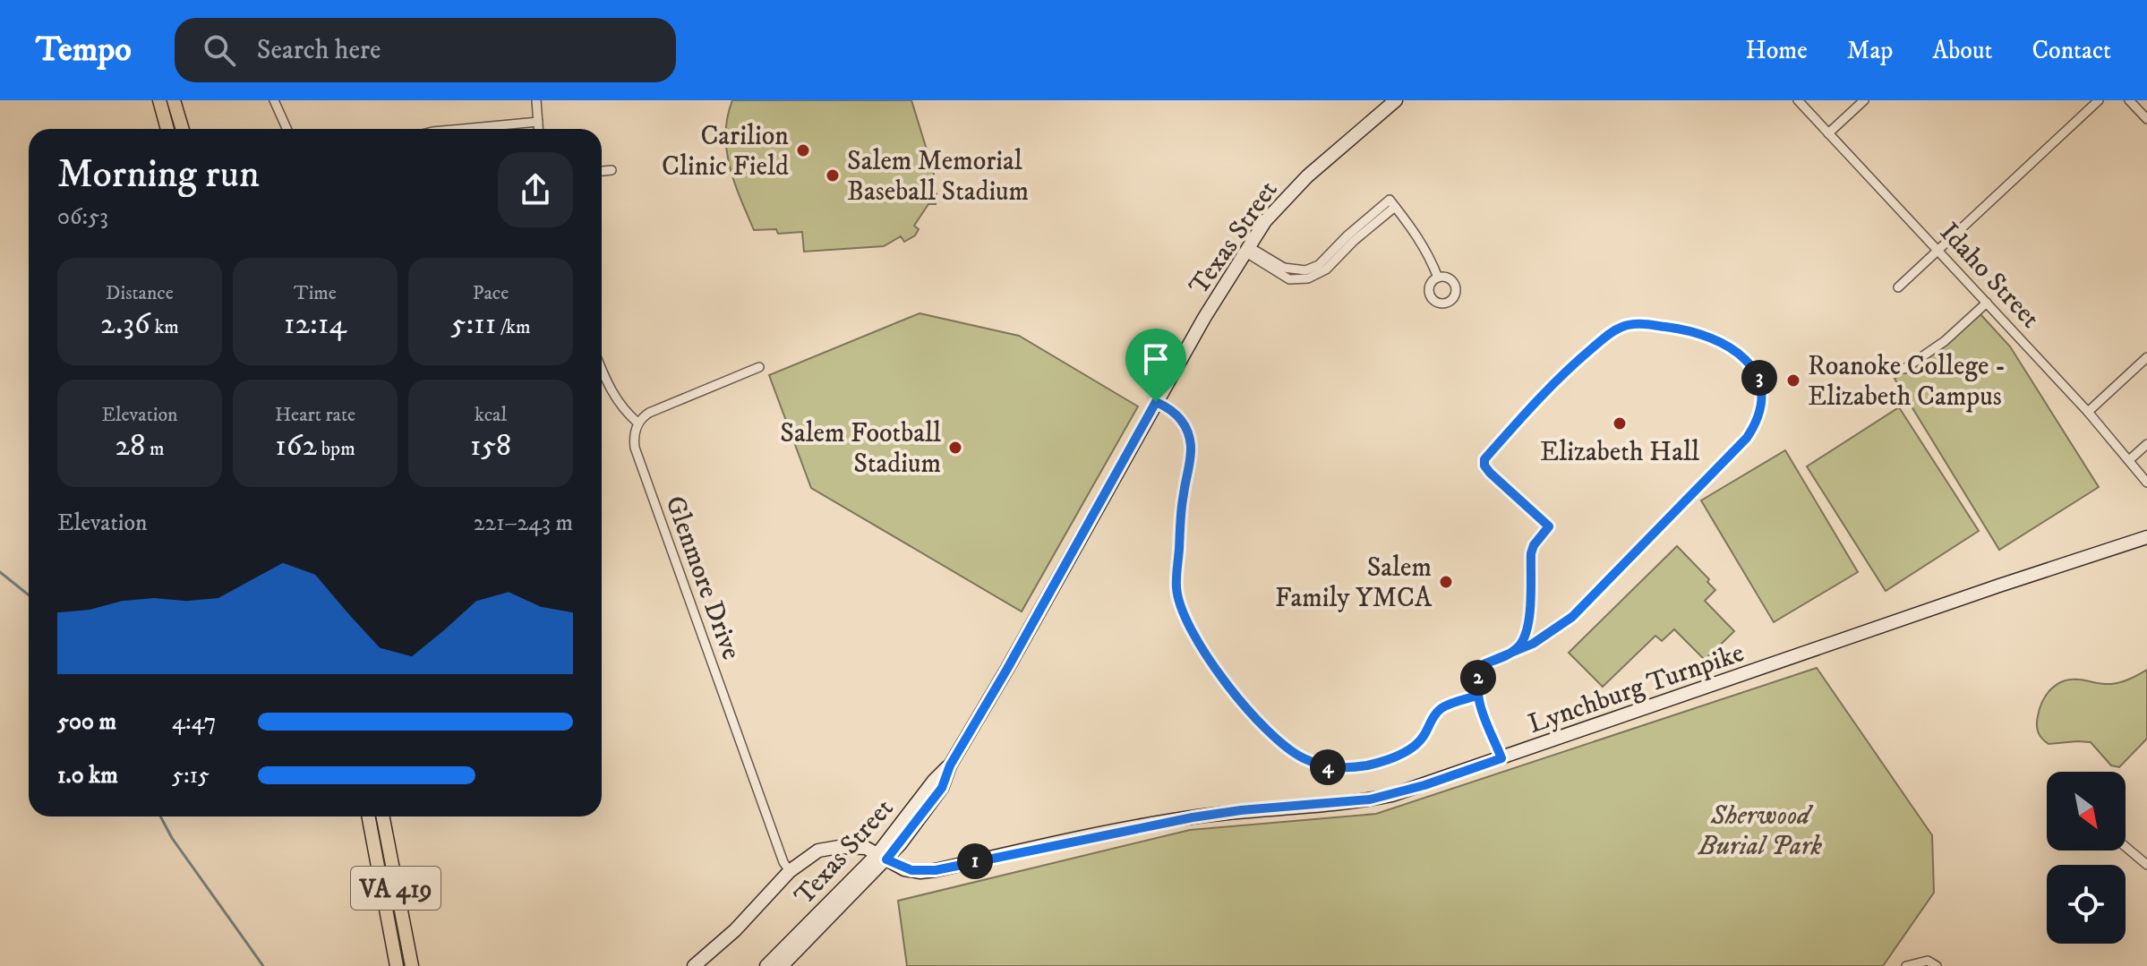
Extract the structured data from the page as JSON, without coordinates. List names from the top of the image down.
{
  "streets": {
    "main road": ["Texas Street", "Lynchburg Turnpike", "VA 419"],
    "street": ["Idaho Street", "Glenmore Drive"]
  },
  "crossings": [
    ["Texas Street", "Lynchburg Turnpike"],
    ["Glenmore Drive", "Lynchburg Turnpike"]
  ],
  "parks": ["Sherwood Burial Park"],
  "places": [
    "Carilion Clinic Field",
    "Salem Memorial Baseball Stadium",
    "Roanoke College - Elizabeth Campus",
    "Elizabeth Hall",
    "Salem Football Stadium",
    "Salem Family YMCA"
  ],
  "north": "bottom right",
  "page": {
    "header": "Tempo",
    "search": "Search here",
    "nav": [
      "Home",
      "Map",
      "About",
      "Contact"
    ],
    "heading": ["Morning run", "06:53"],
    "stats": [
      ["Distance", "2.36 km"],
      ["Time", "12:14"],
      ["Pace", "5:11 /km"],
      ["Elevation", "28 m"],
      ["Heart rate", "162 bpm"],
      ["kcal", "158"]
    ],
    "pins": [
      "3",
      "2",
      "4",
      "1"
    ],
    "chart": ["Elevation", "221–243 m"],
    "list": [
      {
        "name": "500 m",
        "note": "4:47"
      },
      {
        "name": "1.0 km",
        "note": "5:15"
      }
    ]
  }
}
